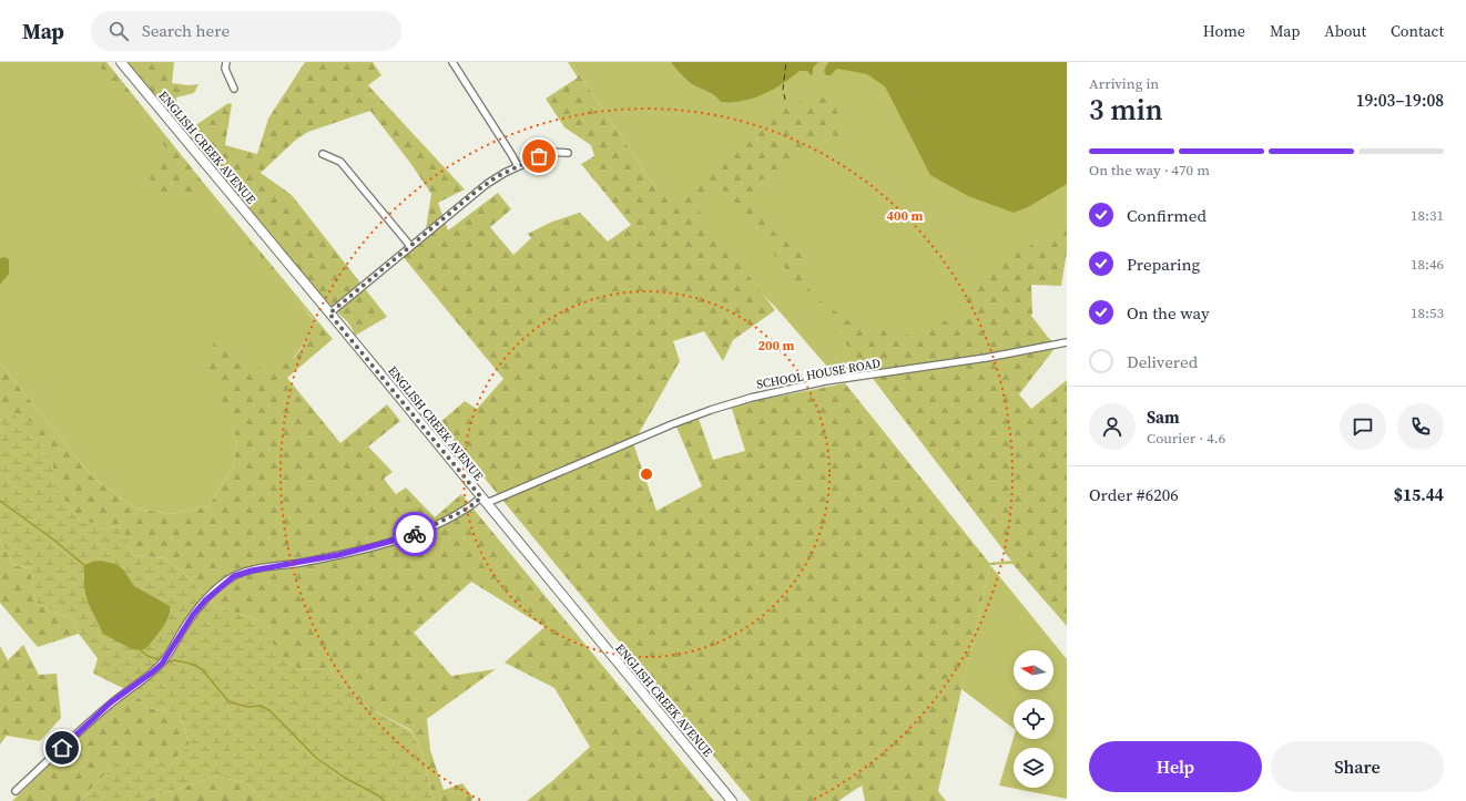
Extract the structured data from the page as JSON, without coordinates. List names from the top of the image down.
{
  "streets": {
    "main road": ["ENGLISH CREEK AVENUE"],
    "street": ["SCHOOL HOUSE ROAD"]
  },
  "crossings": [
    ["ENGLISH CREEK AVENUE", "SCHOOL HOUSE ROAD"]
  ],
  "north": "left",
  "page": {
    "header": "Map",
    "search": "Search here",
    "nav": [
      "Home",
      "Map",
      "About",
      "Contact"
    ],
    "heading": ["3 min", "Arriving in", "19:03–19:08"],
    "panel": [
      "Sam",
      "Courier · 4.6",
      "Order #6206",
      "$15.44"
    ],
    "bar": "On the way · 470 m",
    "list": [
      ["Confirmed", "18:31"],
      ["Preparing", "18:46"],
      ["On the way", "18:53"],
      "Delivered"
    ],
    "buttons": ["Help", "Share"]
  },
  "rings": ["400 m", "200 m"]
}
